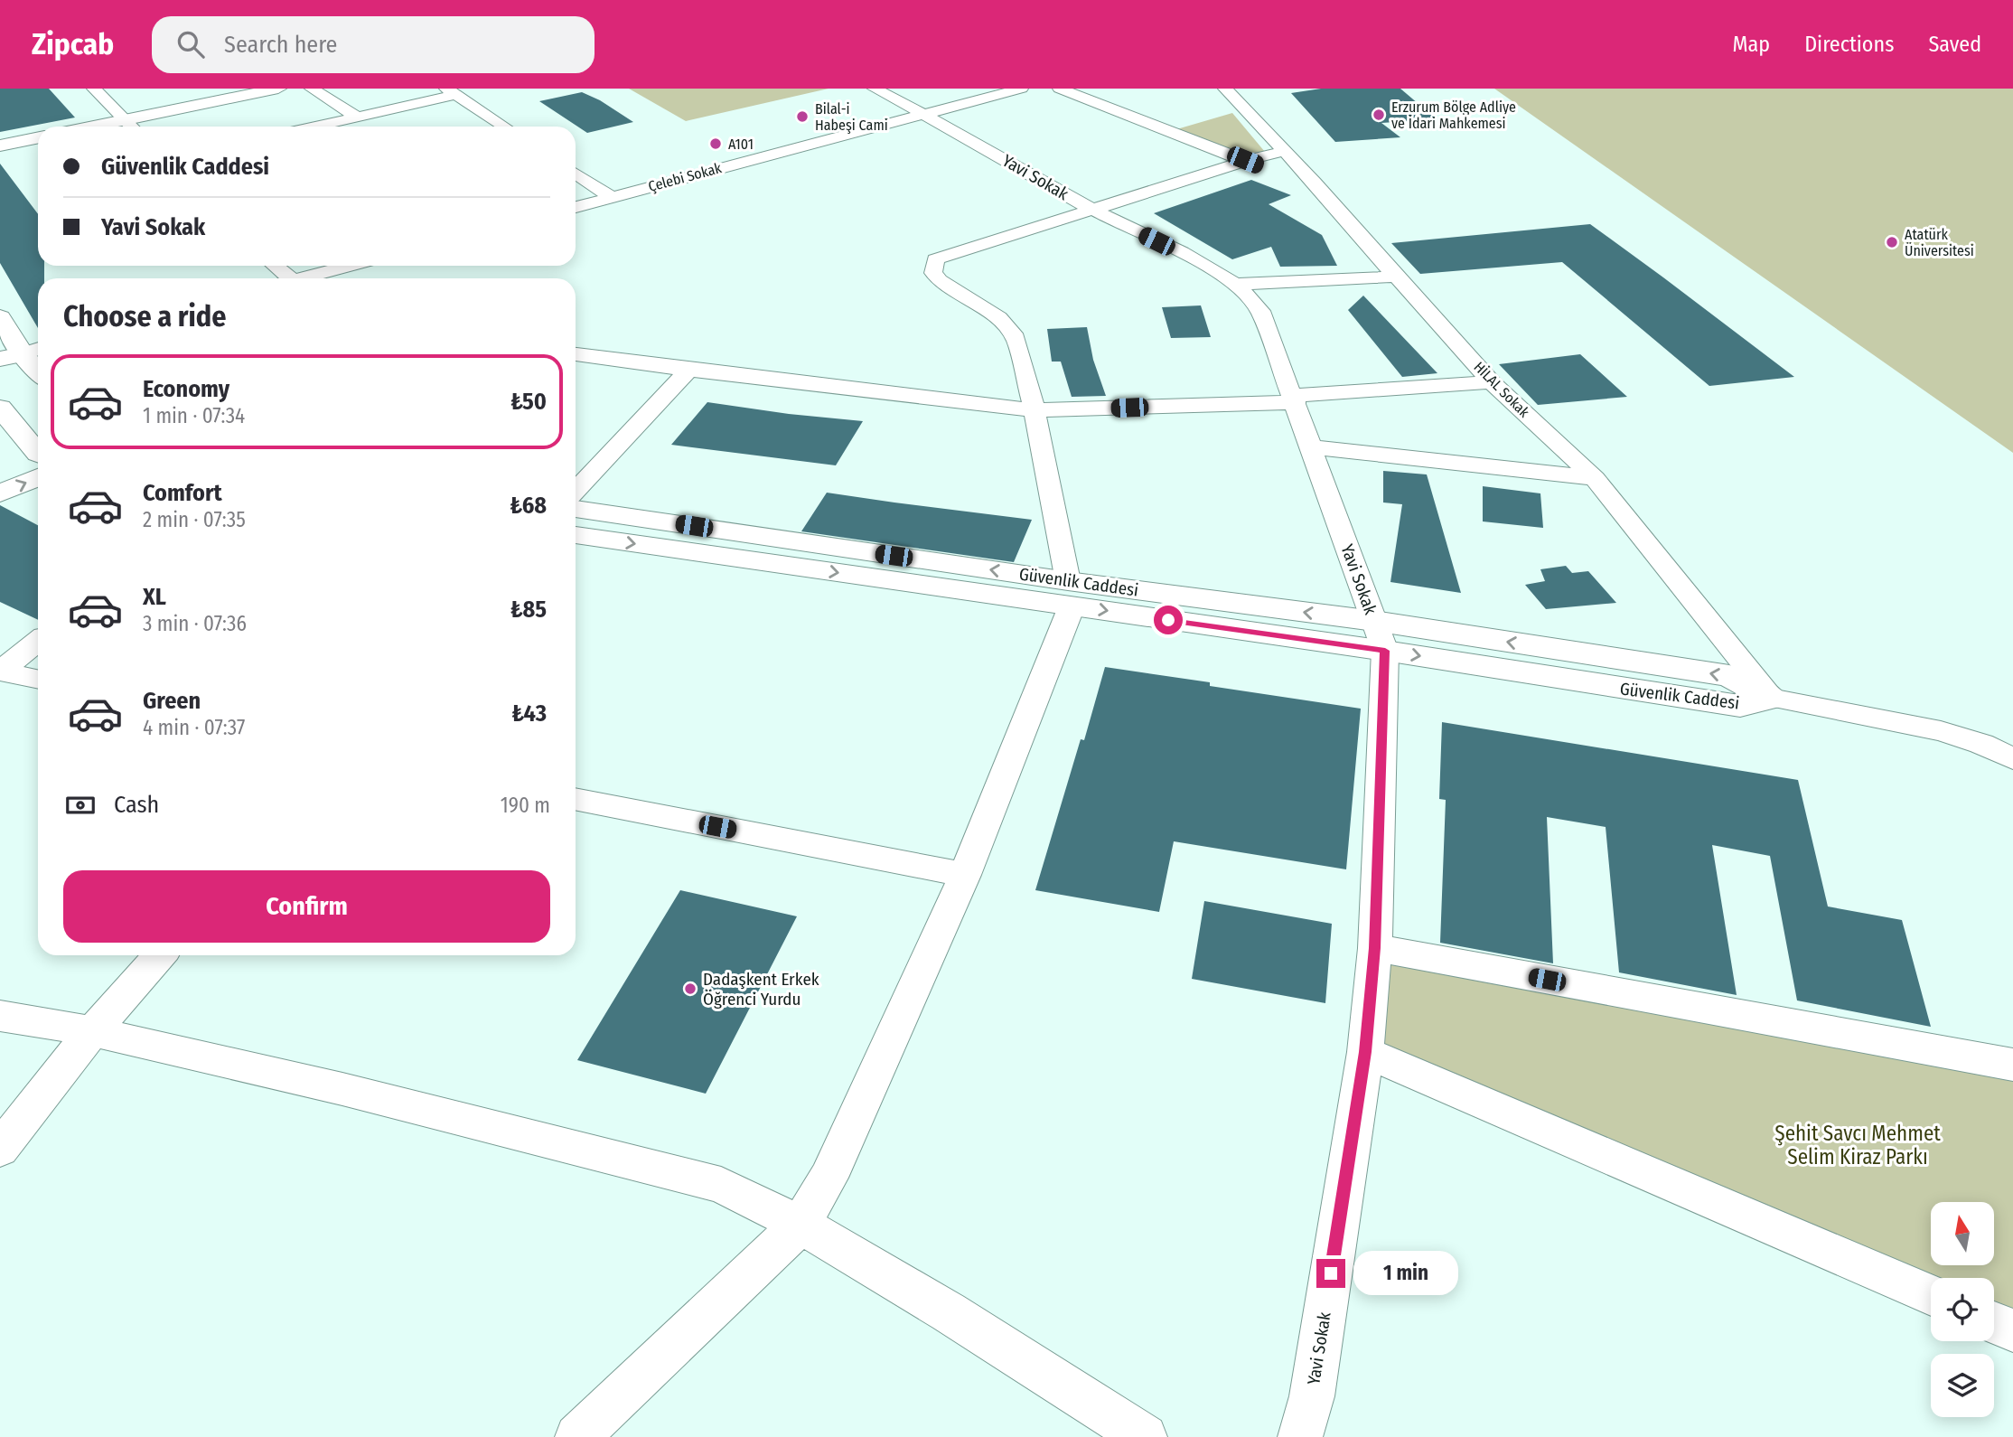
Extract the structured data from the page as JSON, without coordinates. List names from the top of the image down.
{
  "streets": {
    "main road": ["Güvenlik Caddesi"],
    "street": ["Çelebi Sokak", "Yavi Sokak", "HİLAL Sokak"]
  },
  "crossings": [
    ["Çelebi Sokak", "Yavi Sokak"],
    ["Yavi Sokak", "Güvenlik Caddesi"],
    ["HİLAL Sokak", "Güvenlik Caddesi"]
  ],
  "parks": ["Şehit Savcı Mehmet Selim Kiraz Parkı"],
  "places": [
    "Erzurum Bölge Adliye ve İdari Mahkemesi",
    "Bilal-i Habeşi Cami",
    "A101",
    "Atatürk Üniversitesi",
    "Dadaşkent Erkek Öğrenci Yurdu"
  ],
  "north": "top",
  "page": {
    "header": "Zipcab",
    "search": "Search here",
    "nav": ["Map", "Directions", "Saved"],
    "banner": ["Güvenlik Caddesi", "Yavi Sokak"],
    "heading": "Choose a ride",
    "list": [
      {
        "name": "Economy",
        "note": "1 min · 07:34",
        "value": "₺50"
      },
      {
        "name": "Comfort",
        "note": "2 min · 07:35",
        "value": "₺68"
      },
      {
        "name": "XL",
        "note": "3 min · 07:36",
        "value": "₺85"
      },
      {
        "name": "Green",
        "note": "4 min · 07:37",
        "value": "₺43"
      }
    ],
    "pay": ["Cash", "190 m"],
    "buttons": "Confirm",
    "bubble": "1 min"
  }
}
